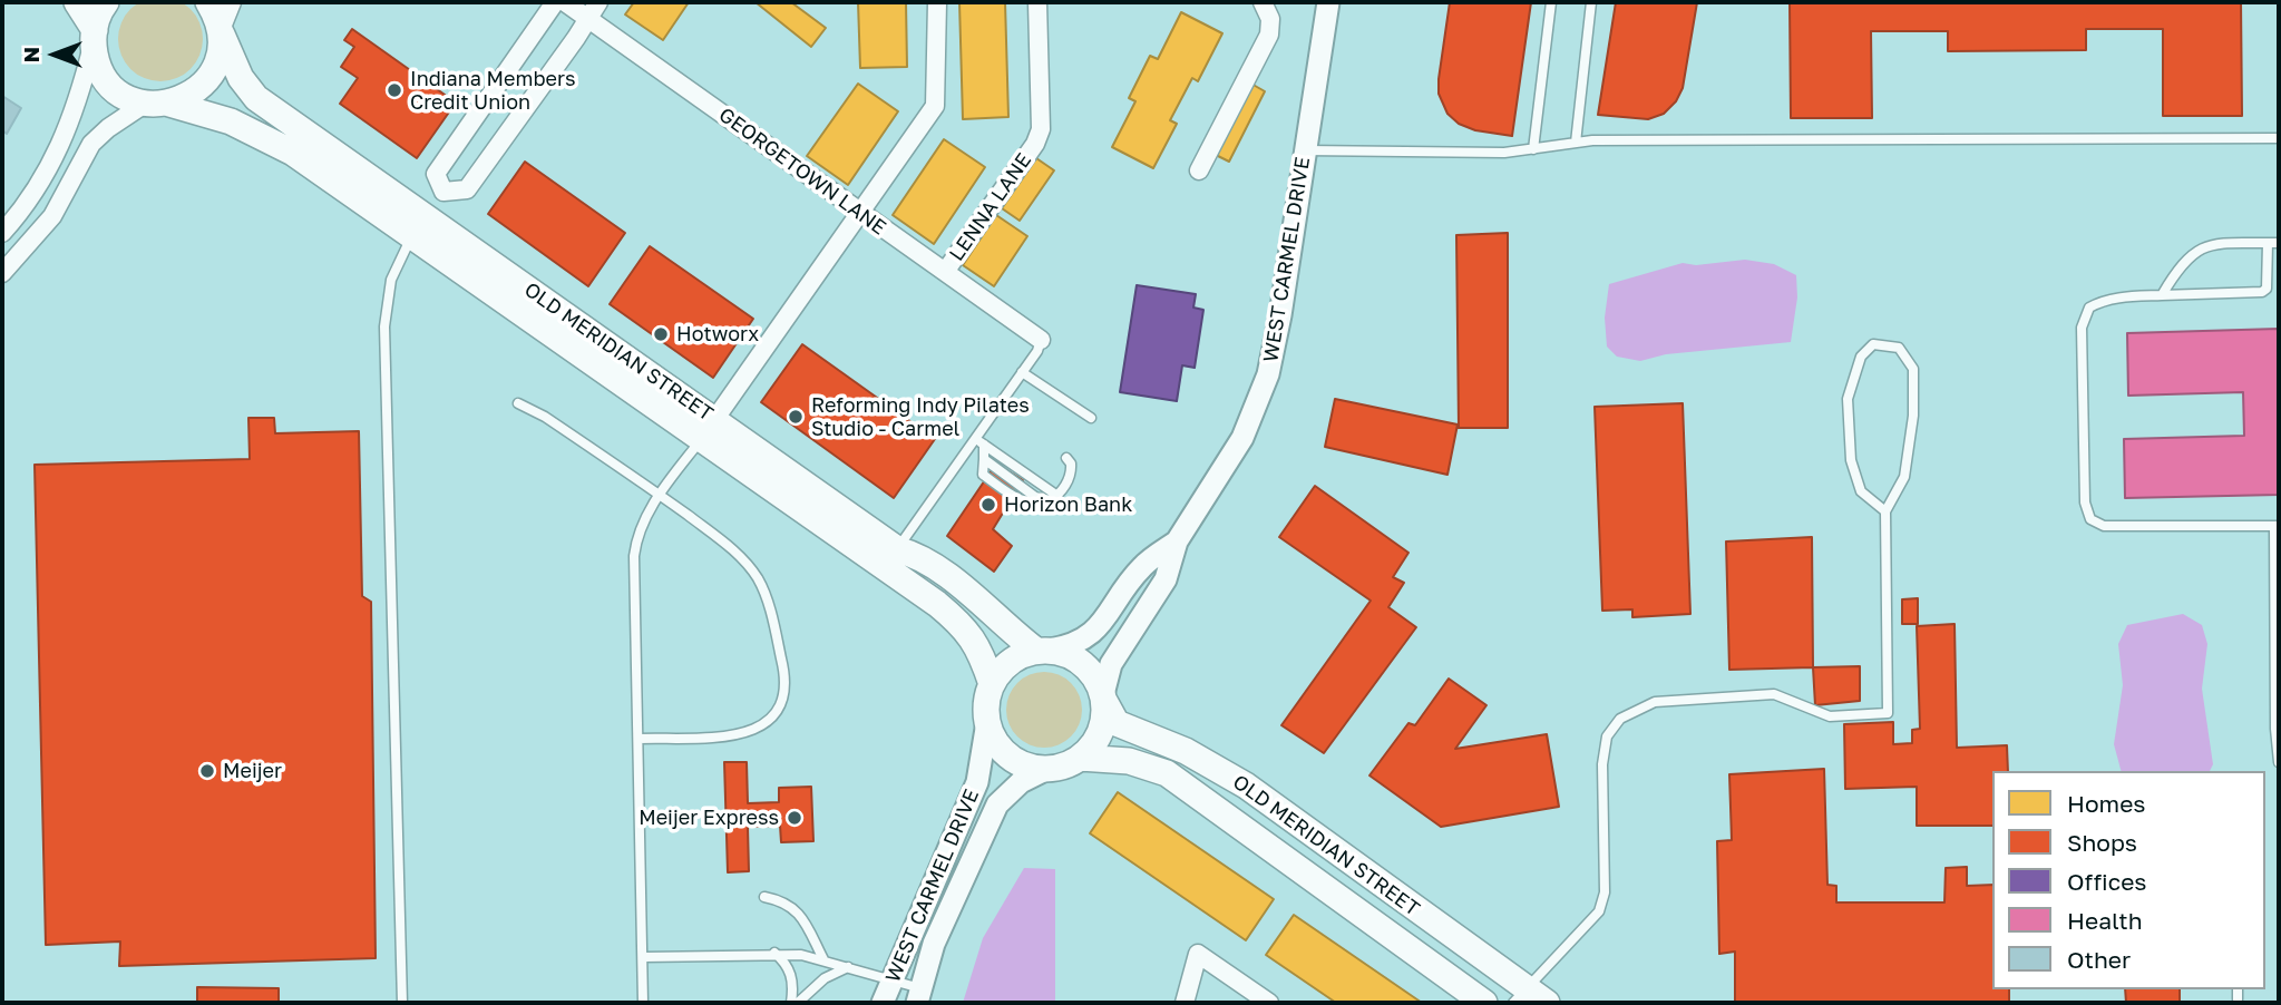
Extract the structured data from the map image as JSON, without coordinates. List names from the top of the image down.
{
  "streets": {
    "main road": ["OLD MERIDIAN STREET"],
    "street": ["GEORGETOWN LANE", "LENNA LANE", "WEST CARMEL DRIVE"]
  },
  "crossings": [
    ["GEORGETOWN LANE", "LENNA LANE"],
    ["WEST CARMEL DRIVE", "OLD MERIDIAN STREET"]
  ],
  "places": [
    "Indiana Members Credit Union",
    "Hotworx",
    "Reforming Indy Pilates Studio - Carmel",
    "Horizon Bank",
    "Meijer",
    "Meijer Express"
  ],
  "legend": [
    "Homes",
    "Shops",
    "Offices",
    "Health",
    "Other"
  ],
  "north": "left"
}
